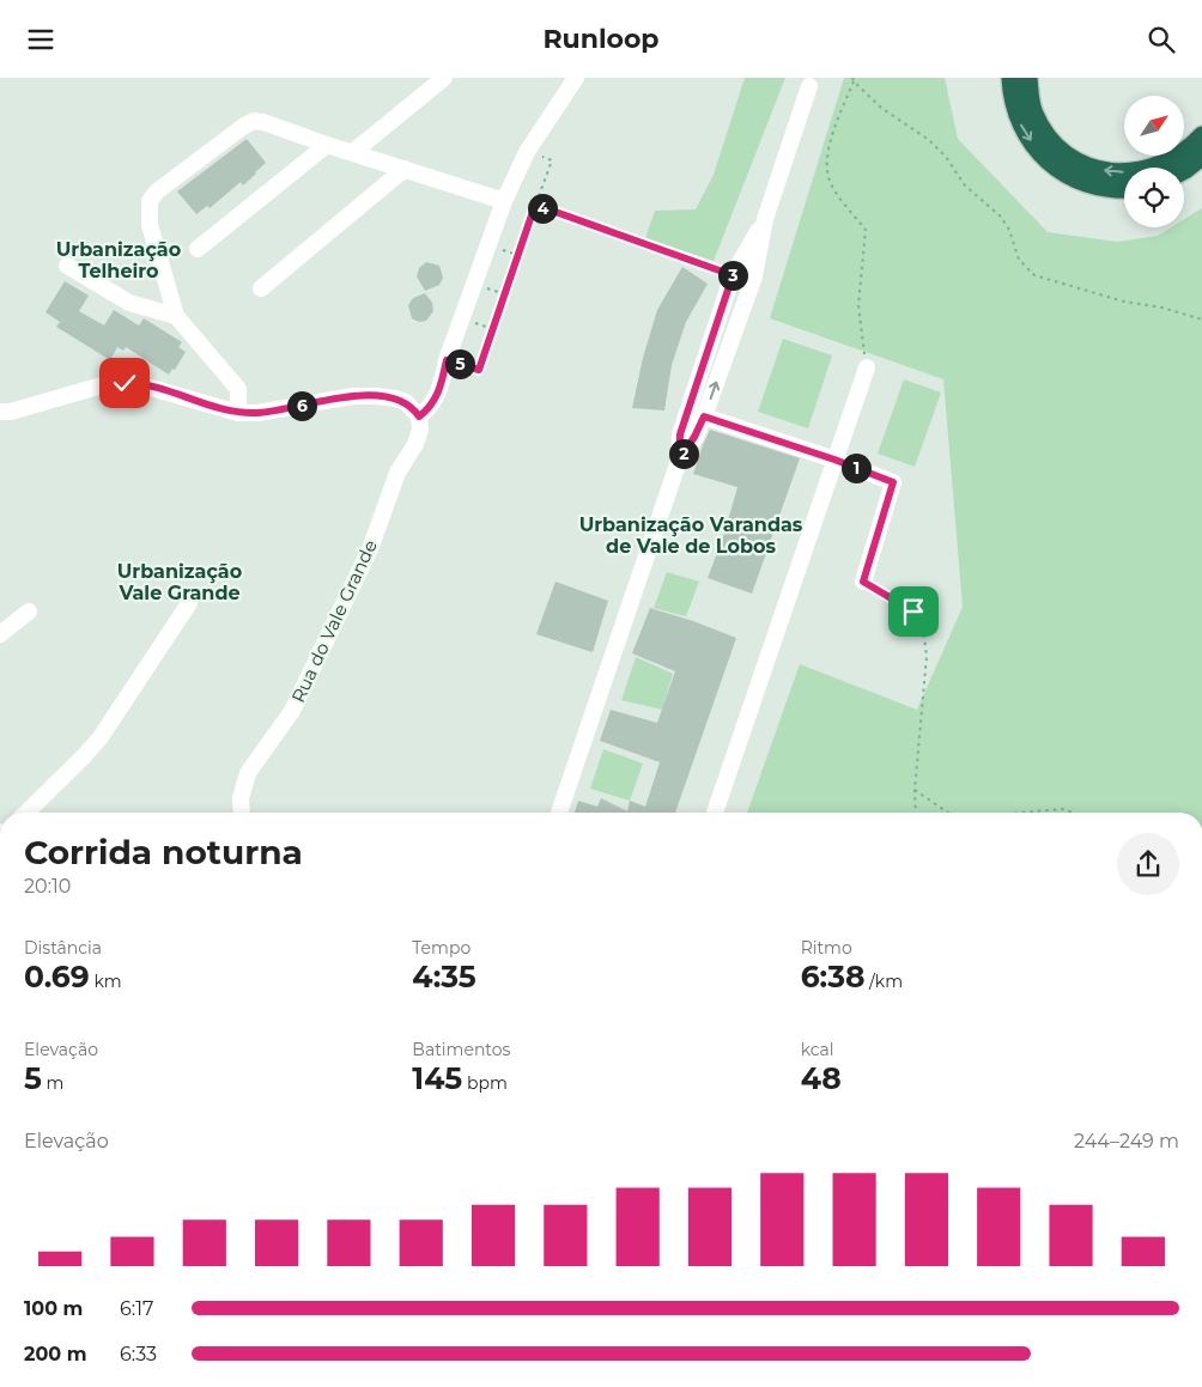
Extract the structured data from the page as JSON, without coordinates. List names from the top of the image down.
{
  "streets": {
    "street": ["Rua do Vale Grande"]
  },
  "districts": ["Urbanização Telheiro", "Urbanização Varandas de Vale de Lobos", "Urbanização Vale Grande"],
  "north": "top right",
  "page": {
    "header": "Runloop",
    "pins": [
      "4",
      "3",
      "5",
      "6",
      "2",
      "1"
    ],
    "heading": ["Corrida noturna", "20:10"],
    "stats": [
      ["Distância", "0.69 km"],
      ["Tempo", "4:35"],
      ["Ritmo", "6:38 /km"],
      ["Elevação", "5 m"],
      ["Batimentos", "145 bpm"],
      ["kcal", "48"]
    ],
    "chart": ["Elevação", "244–249 m"],
    "list": [
      {
        "name": "100 m",
        "note": "6:17"
      },
      {
        "name": "200 m",
        "note": "6:33"
      }
    ]
  }
}
